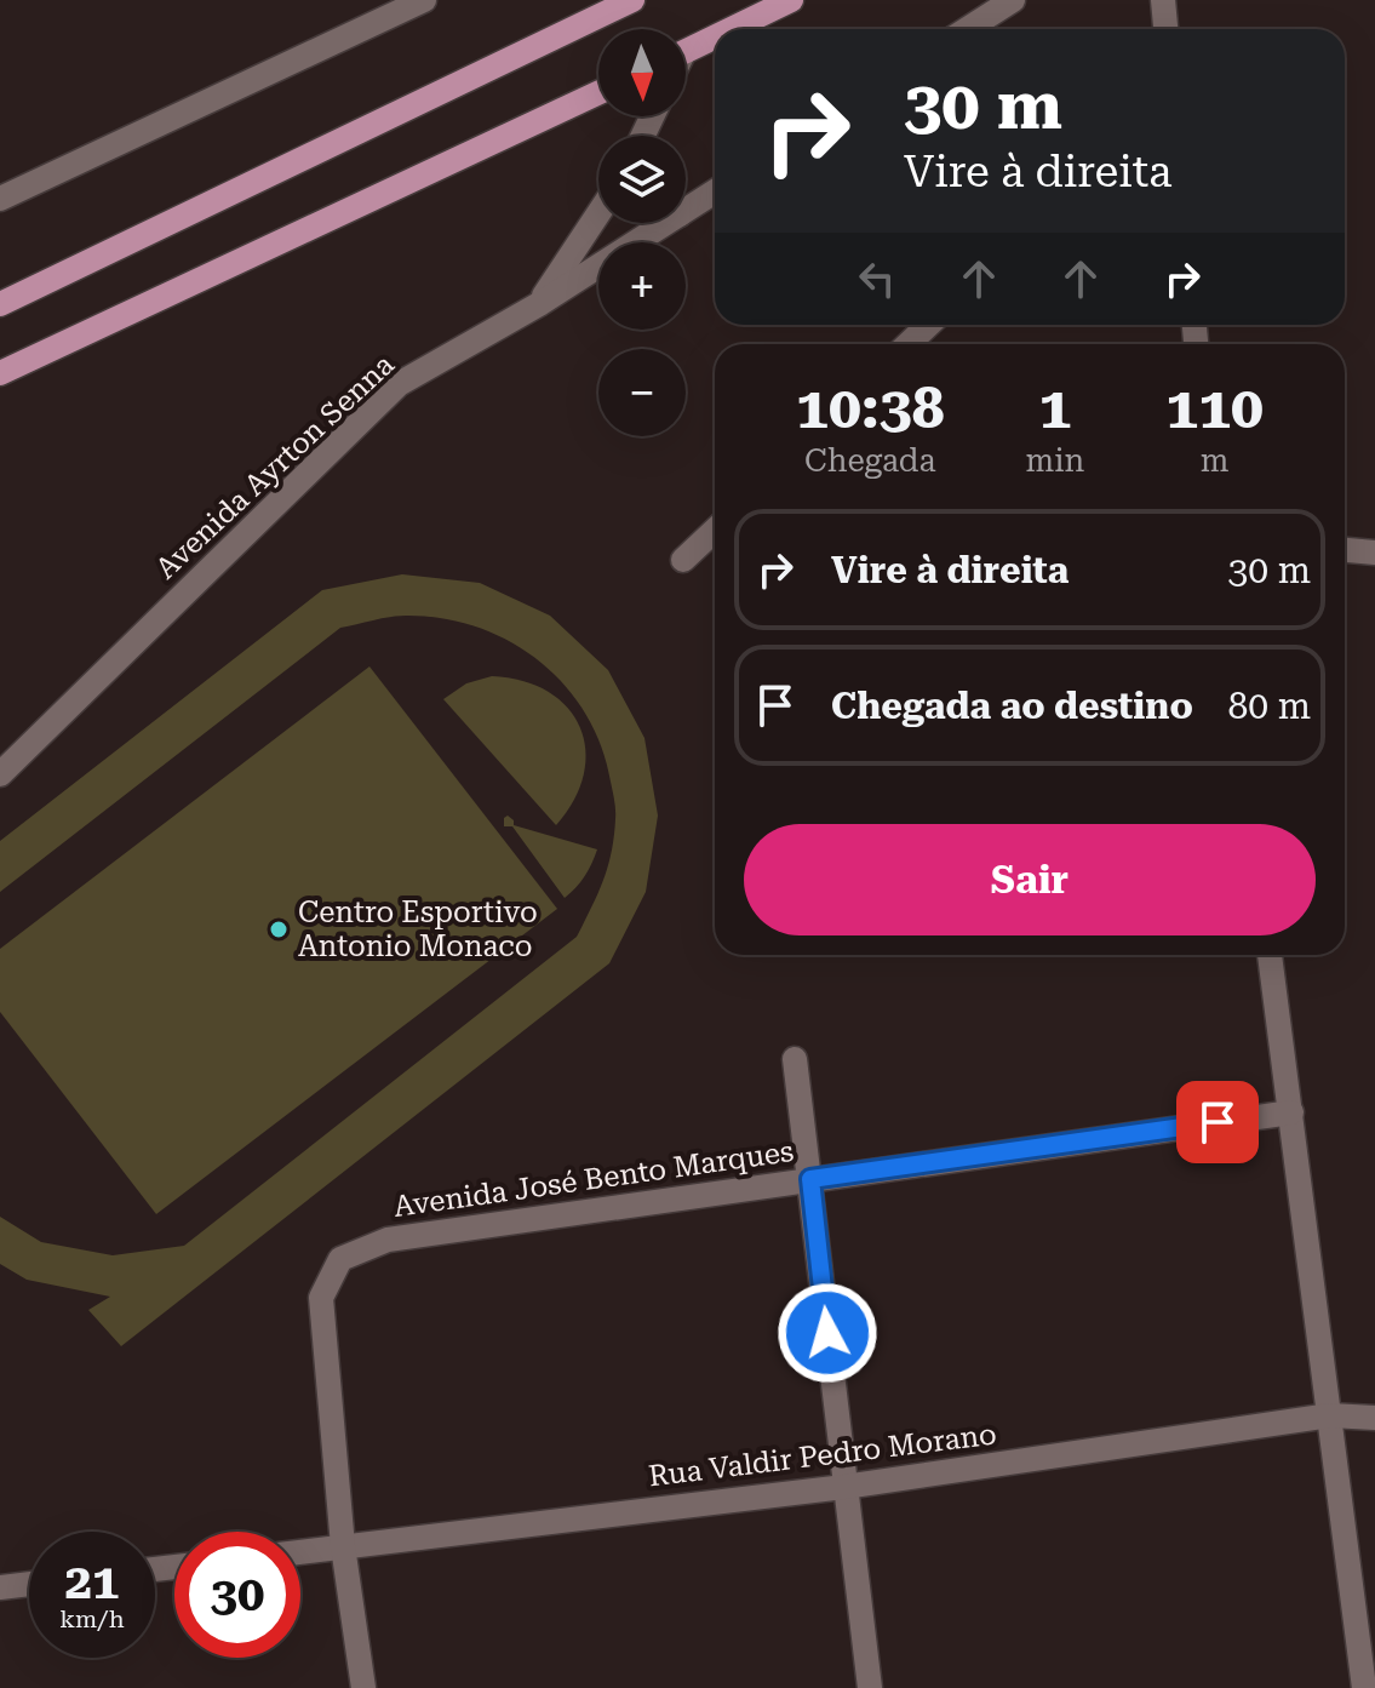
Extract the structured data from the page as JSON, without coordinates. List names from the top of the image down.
{
  "streets": {
    "street": ["Avenida Ayrton Senna", "Avenida José Bento Marques", "Rua Valdir Pedro Morano"]
  },
  "crossings": [
    ["Avenida José Bento Marques", "Rua Valdir Pedro Morano"]
  ],
  "places": ["Centro Esportivo Antonio Monaco"],
  "north": "bottom",
  "page": {
    "map_buttons": ["+", "−"],
    "turn": ["30 m", "Vire à direita"],
    "eta": [
      "10:38",
      "Chegada",
      "1",
      "min",
      "110",
      "m"
    ],
    "list": [
      {
        "name": "Vire à direita",
        "value": "30 m"
      },
      {
        "name": "Chegada ao destino",
        "value": "80 m"
      }
    ],
    "buttons": "Sair",
    "speed": "21 km/h",
    "limit": "30"
  }
}
